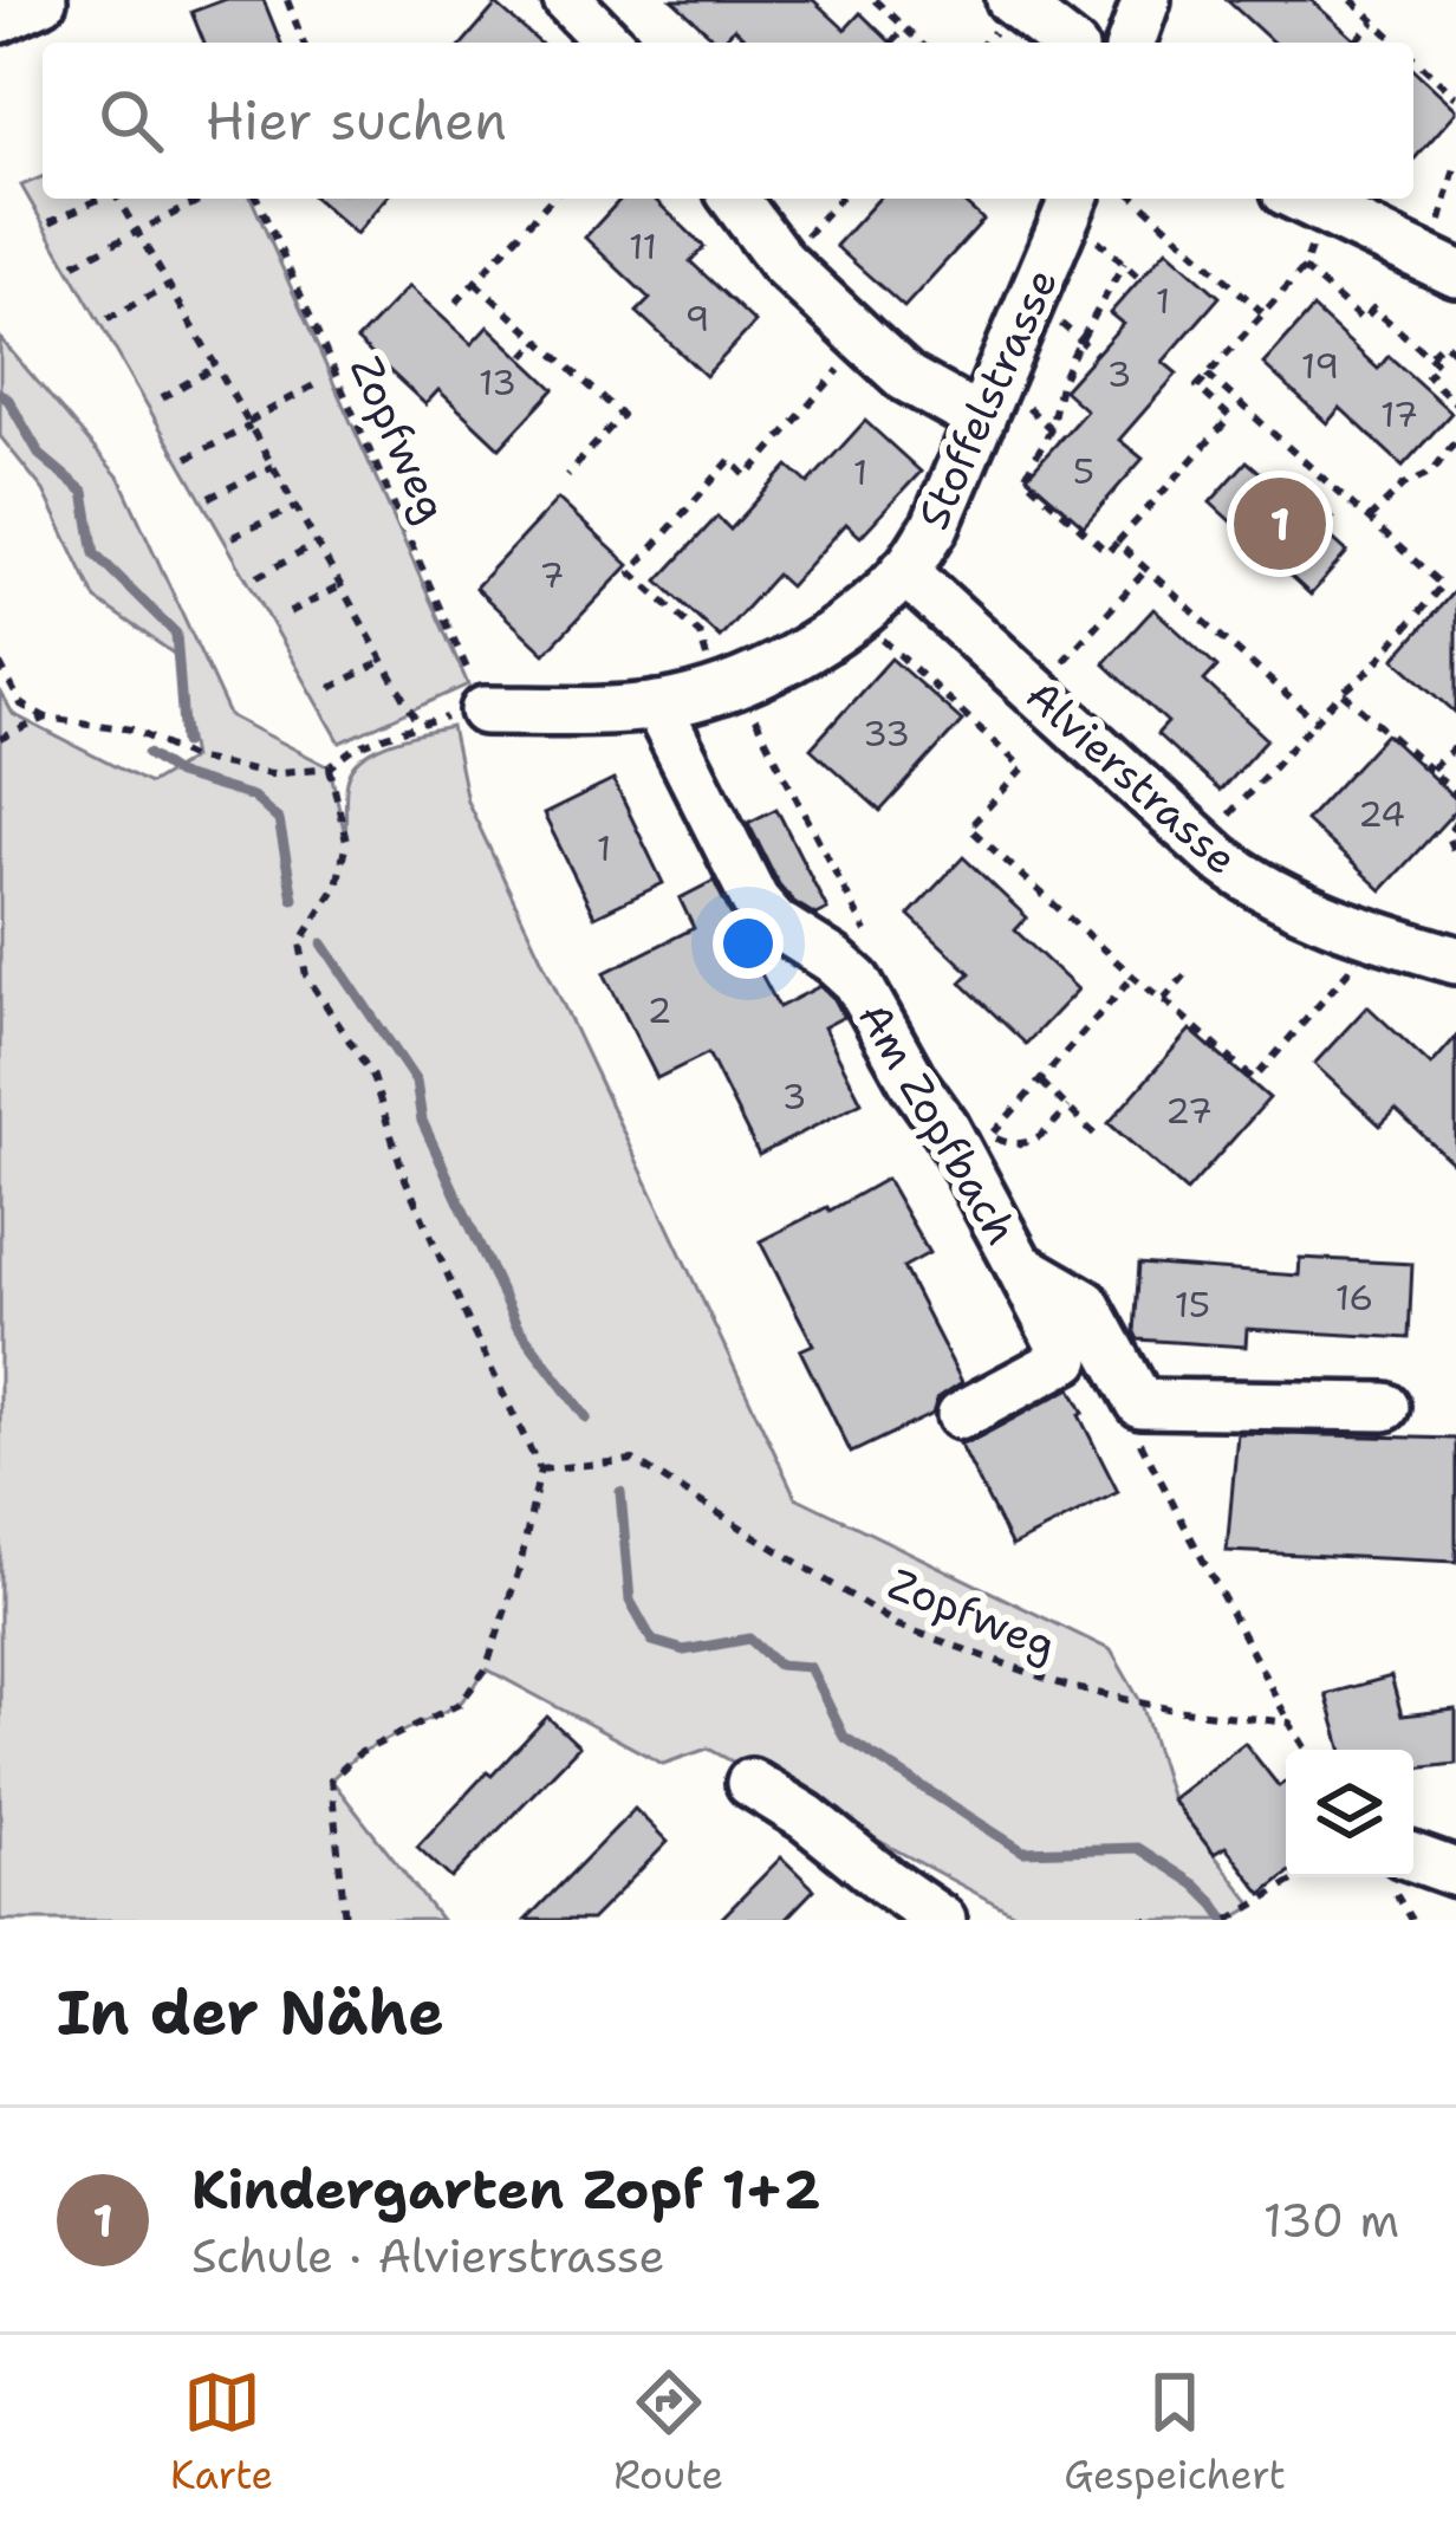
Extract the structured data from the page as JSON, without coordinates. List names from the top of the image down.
{
  "streets": {
    "street": ["Stoffelstrasse", "Alvierstrasse", "Am Zopfbach"],
    "path": ["Zopfweg"]
  },
  "crossings": [
    ["Stoffelstrasse", "Zopfweg"],
    ["Stoffelstrasse", "Alvierstrasse"],
    ["Stoffelstrasse", "Am Zopfbach"]
  ],
  "house_numbers": [
    "11",
    "1",
    "9",
    "19",
    "3",
    "13",
    "17",
    "5",
    "1",
    "7",
    "33",
    "24",
    "1",
    "2",
    "3",
    "27",
    "16",
    "15"
  ],
  "page": {
    "search": "Hier suchen",
    "pins": "1",
    "heading": "In der Nähe",
    "list": [
      {
        "mark": "1",
        "name": "Kindergarten Zopf 1+2",
        "note": "Schule · Alvierstrasse",
        "value": "130 m"
      }
    ],
    "nav": ["Karte", "Route", "Gespeichert"]
  }
}
